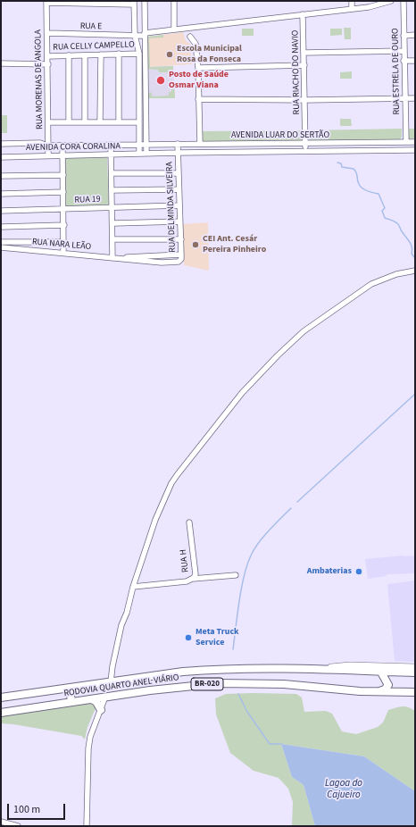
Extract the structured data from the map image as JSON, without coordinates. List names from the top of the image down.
{
  "streets": {
    "highway": ["BR-020", "RODOVIA QUARTO ANEL VIÁRIO"],
    "street": [
      "RUA E",
      "RUA CELLY CAMPELLO",
      "RUA ESTRELA DE OURO",
      "RUA RIACHO DO NAVIO",
      "RUA MORENAS DE ANGOLA",
      "AVENIDA LUAR DO SERTÃO",
      "AVENIDA CORA CORALINA",
      "RUA 19",
      "RUA DELMINDA SILVEIRA",
      "RUA NARA LEÃO",
      "RUA H"
    ]
  },
  "crossings": [
    ["RUA E", "RUA RIACHO DO NAVIO"],
    ["RUA E", "RUA MORENAS DE ANGOLA"],
    ["RUA CELLY CAMPELLO", "RUA MORENAS DE ANGOLA"],
    ["RUA ESTRELA DE OURO", "AVENIDA LUAR DO SERTÃO"],
    ["RUA RIACHO DO NAVIO", "AVENIDA LUAR DO SERTÃO"],
    ["RUA MORENAS DE ANGOLA", "AVENIDA CORA CORALINA"],
    ["AVENIDA LUAR DO SERTÃO", "AVENIDA CORA CORALINA"],
    ["AVENIDA LUAR DO SERTÃO", "RUA DELMINDA SILVEIRA"],
    ["RUA 19", "RUA DELMINDA SILVEIRA"],
    ["RUA DELMINDA SILVEIRA", "RUA NARA LEÃO"],
    ["BR-020", "RODOVIA QUARTO ANEL VIÁRIO"]
  ],
  "water": ["Lagoa do Cajueiro"],
  "places": [
    "Escola Municipal Rosa da Fonseca",
    "Posto de Saúde Osmar Viana",
    "CEI Ant. Cesár Pereira Pinheiro",
    "Ambaterias",
    "Meta Truck Service"
  ],
  "scale_bar": "100 m"
}
